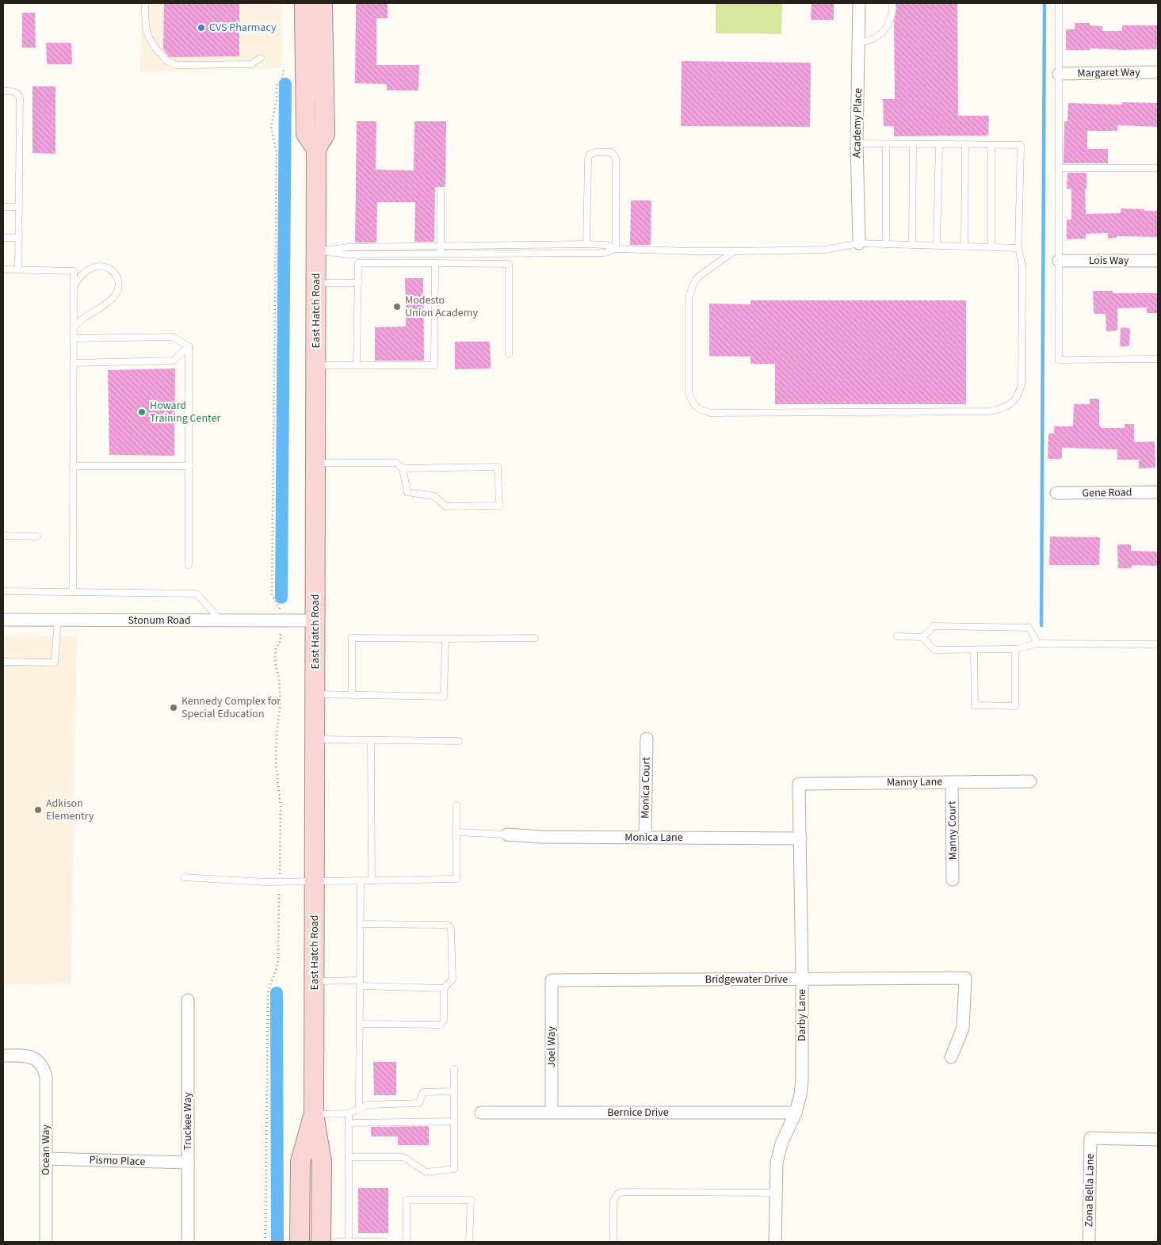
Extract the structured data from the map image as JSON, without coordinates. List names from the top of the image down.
{
  "streets": {
    "main road": ["East Hatch Road"],
    "street": [
      "Margaret Way",
      "Academy Place",
      "Lois Way",
      "Gene Road",
      "Stonum Road",
      "Manny Lane",
      "Monica Court",
      "Manny Court",
      "Monica Lane",
      "Bridgewater Drive",
      "Darby Lane",
      "Joel Way",
      "Bernice Drive",
      "Truckee Way",
      "Ocean Way",
      "Pismo Place",
      "Zona Bella Lane"
    ]
  },
  "crossings": [
    ["East Hatch Road", "Stonum Road"],
    ["Manny Lane", "Manny Court"],
    ["Manny Lane", "Darby Lane"],
    ["Monica Court", "Monica Lane"],
    ["Monica Lane", "Darby Lane"],
    ["Bridgewater Drive", "Darby Lane"],
    ["Bridgewater Drive", "Joel Way"],
    ["Darby Lane", "Bernice Drive"],
    ["Joel Way", "Bernice Drive"],
    ["Truckee Way", "Pismo Place"],
    ["Ocean Way", "Pismo Place"]
  ],
  "places": [
    "CVS Pharmacy",
    "Modesto Union Academy",
    "Howard Training Center",
    "Kennedy Complex for Special Education",
    "Adkison Elementry"
  ]
}
